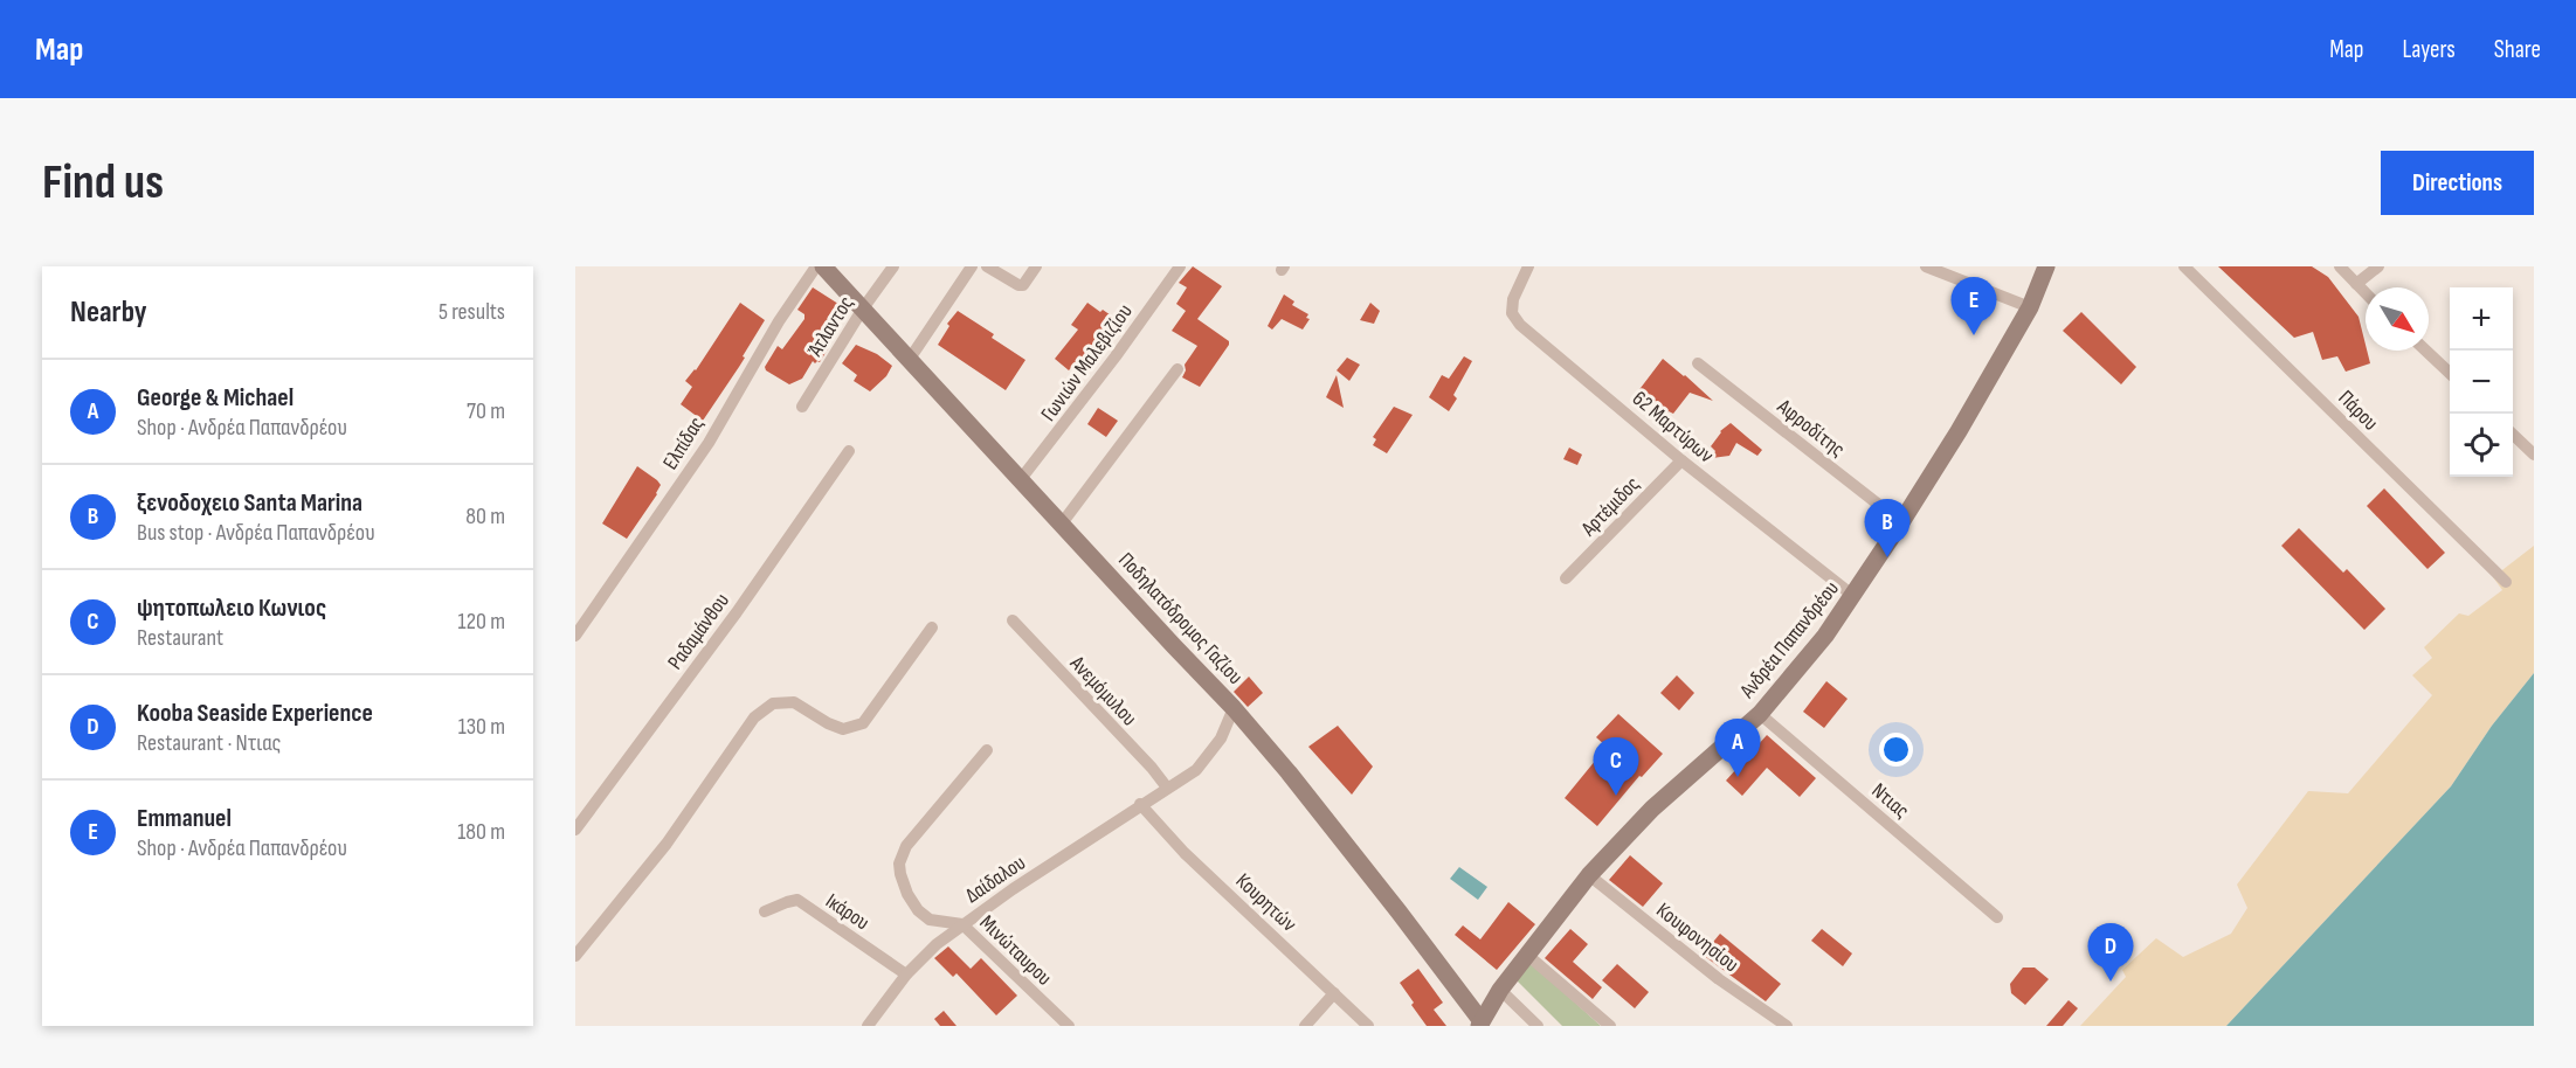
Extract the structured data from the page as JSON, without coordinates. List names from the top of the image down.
{
  "streets": {
    "street": [
      "Άτλαντος",
      "Γωνιών Μαλεβιζίου",
      "Πάρου",
      "62 Μαρτύρων",
      "Αφροδίτης",
      "Ελπίδας",
      "Αρτέμιδος",
      "Ποδηλατόδρομος Γαζίου",
      "Ραδαμάνθου",
      "Ανδρέα Παπανδρέου",
      "Ανεμόμυλου",
      "Ντιας",
      "Δαίδαλου",
      "Κουρητών",
      "Ικάρου",
      "Κουφονησίου",
      "Μινώταυρου"
    ]
  },
  "crossings": [
    ["Άτλαντος", "Ποδηλατόδρομος Γαζίου"],
    ["Γωνιών Μαλεβιζίου", "Ποδηλατόδρομος Γαζίου"],
    ["62 Μαρτύρων", "Αρτέμιδος"],
    ["62 Μαρτύρων", "Ανδρέα Παπανδρέου"],
    ["Αφροδίτης", "Ανδρέα Παπανδρέου"],
    ["Ποδηλατόδρομος Γαζίου", "Ανδρέα Παπανδρέου"],
    ["Ποδηλατόδρομος Γαζίου", "Δαίδαλου"],
    ["Ανδρέα Παπανδρέου", "Ντιας"],
    ["Ανδρέα Παπανδρέου", "Κουφονησίου"],
    ["Ανεμόμυλου", "Δαίδαλου"],
    ["Δαίδαλου", "Κουρητών"],
    ["Δαίδαλου", "Ικάρου"],
    ["Δαίδαλου", "Μινώταυρου"]
  ],
  "north": "bottom right",
  "page": {
    "header": "Map",
    "nav": ["Map", "Layers", "Share"],
    "buttons": "Directions",
    "title": "Find us",
    "heading": ["Nearby", "5 results"],
    "pins": [
      "E",
      "B",
      "A",
      "C",
      "D"
    ],
    "map_buttons": ["+", "−"],
    "list": [
      {
        "mark": "A",
        "name": "George & Michael",
        "note": "Shop · Ανδρέα Παπανδρέου",
        "value": "70 m"
      },
      {
        "mark": "B",
        "name": "ξενοδοχειο Santa Marina",
        "note": "Bus stop · Ανδρέα Παπανδρέου",
        "value": "80 m"
      },
      {
        "mark": "C",
        "name": "ψητοπωλειο Κωνιος",
        "note": "Restaurant",
        "value": "120 m"
      },
      {
        "mark": "D",
        "name": "Kooba Seaside Experience",
        "note": "Restaurant · Ντιας",
        "value": "130 m"
      },
      {
        "mark": "E",
        "name": "Emmanuel",
        "note": "Shop · Ανδρέα Παπανδρέου",
        "value": "180 m"
      }
    ]
  }
}
